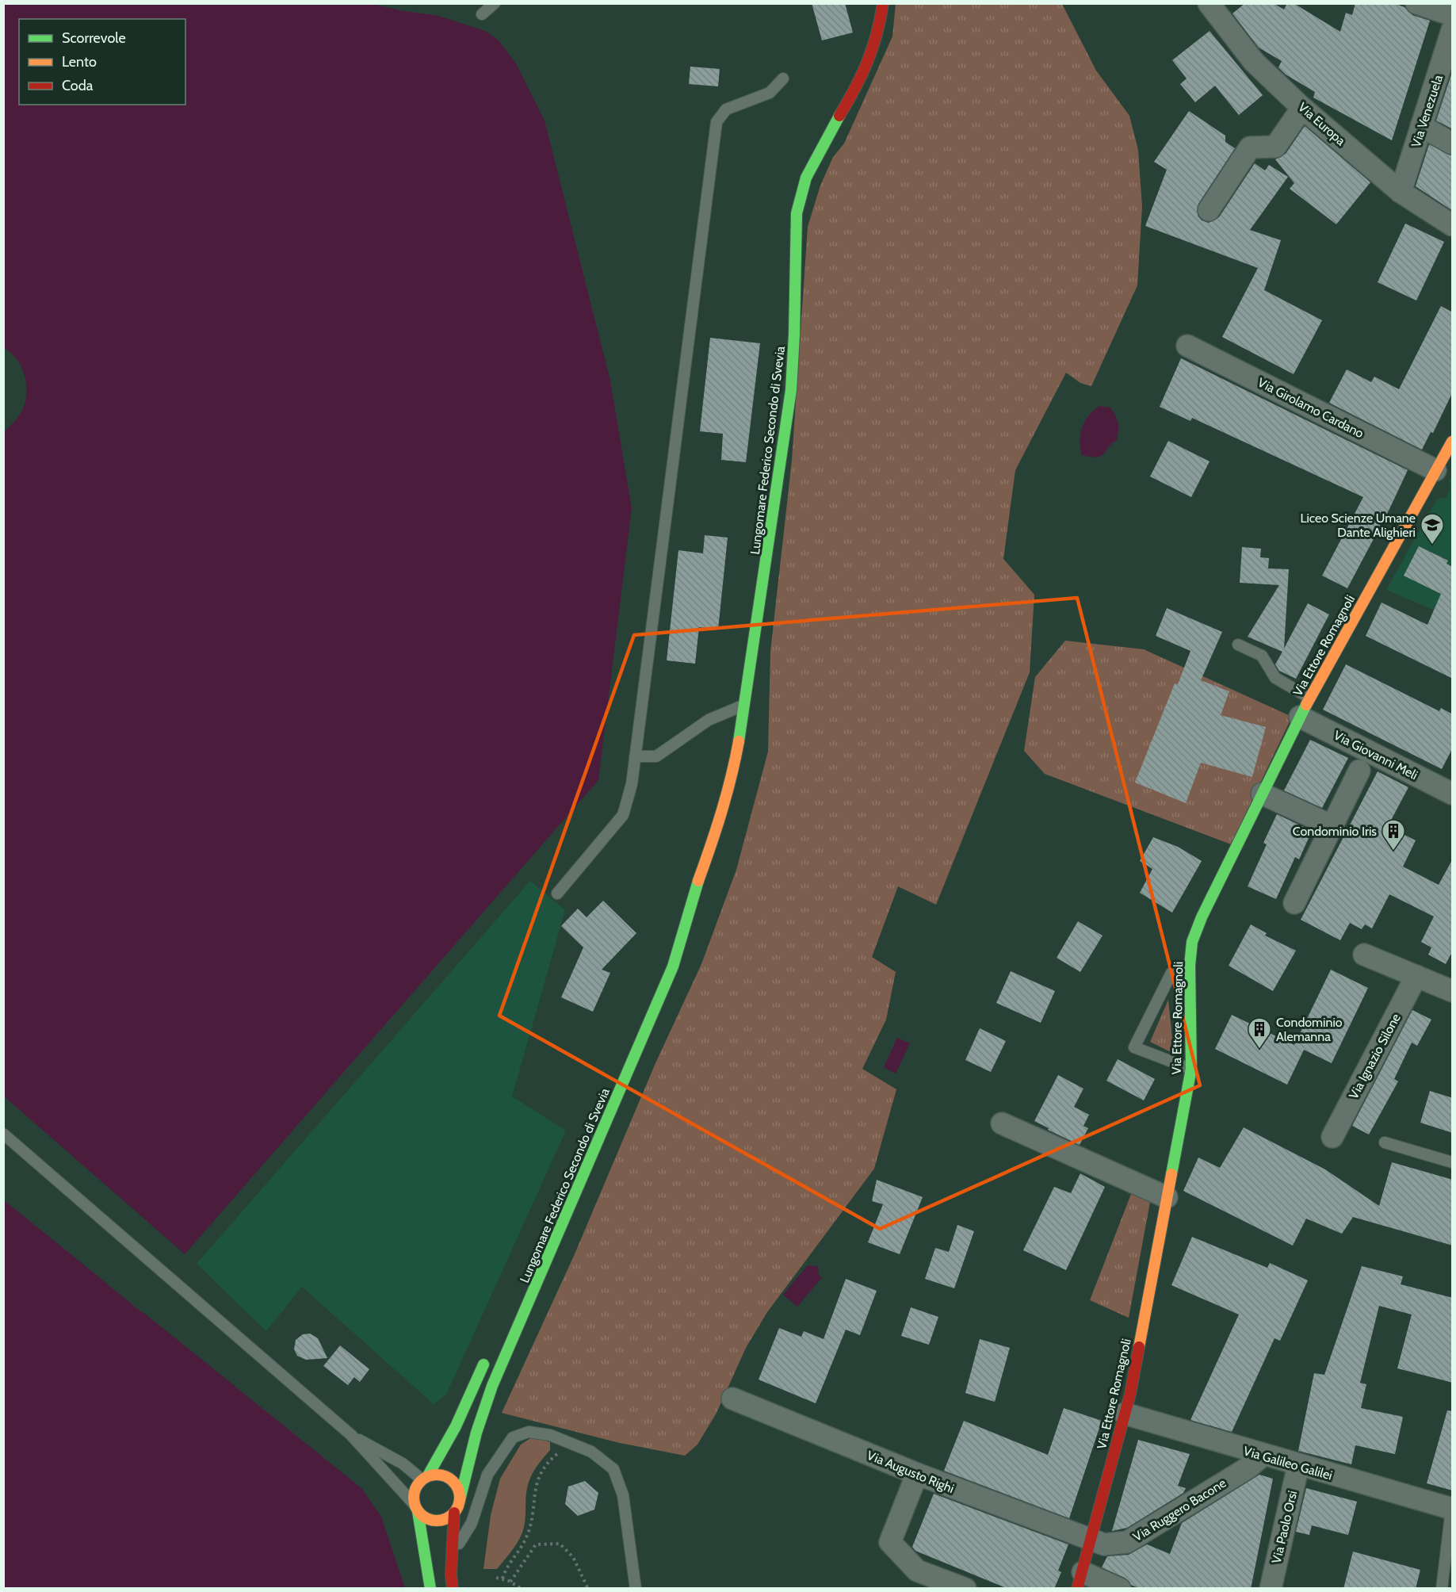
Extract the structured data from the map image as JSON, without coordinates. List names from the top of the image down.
{
  "streets": {
    "street": [
      "Via Venezuela",
      "Via Europa",
      "Via Girolamo Cardano",
      "Lungomare Federico Secondo di Svevia",
      "Via Ettore Romagnoli",
      "Via Giovanni Meli",
      "Via Ignazio Silone",
      "Via Galileo Galilei",
      "Via Augusto Righi",
      "Via Ruggero Bacone",
      "Via Paolo Orsi"
    ]
  },
  "crossings": [
    ["Via Venezuela", "Via Europa"],
    ["Via Girolamo Cardano", "Via Ettore Romagnoli"],
    ["Via Ettore Romagnoli", "Via Giovanni Meli"],
    ["Via Ettore Romagnoli", "Via Galileo Galilei"],
    ["Via Ettore Romagnoli", "Via Augusto Righi"],
    ["Via Ettore Romagnoli", "Via Ruggero Bacone"],
    ["Via Galileo Galilei", "Via Ruggero Bacone"],
    ["Via Galileo Galilei", "Via Paolo Orsi"],
    ["Via Augusto Righi", "Via Ruggero Bacone"]
  ],
  "places": {
    "school or university": ["Liceo Scienze Umane Dante Alighieri"],
    "building": ["Condominio Iris", "Condominio Alemanna"]
  },
  "legend": ["Scorrevole", "Lento", "Coda"]
}
